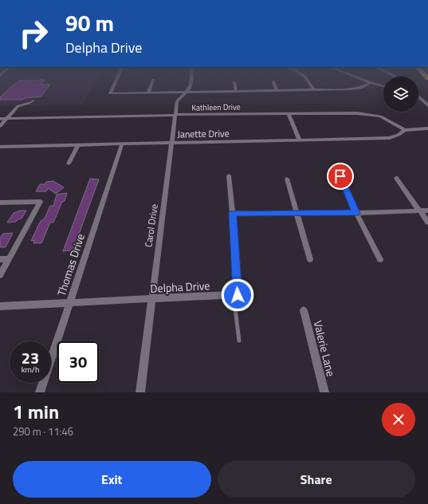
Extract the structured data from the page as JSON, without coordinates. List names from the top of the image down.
{
  "streets": {
    "street": [
      "Kathleen Drive",
      "Janette Drive",
      "Carol Drive",
      "Thomas Drive",
      "Delpha Drive",
      "Valerie Lane"
    ]
  },
  "crossings": [
    ["Kathleen Drive", "Janette Drive"],
    ["Kathleen Drive", "Carol Drive"],
    ["Janette Drive", "Carol Drive"],
    ["Janette Drive", "Thomas Drive"],
    ["Carol Drive", "Delpha Drive"],
    ["Thomas Drive", "Delpha Drive"]
  ],
  "page": {
    "turn": ["90 m", "Delpha Drive"],
    "speed": "23 km/h",
    "limit": "30",
    "heading": ["1 min", "290 m · 11:46"],
    "buttons": ["Exit", "Share"]
  }
}
